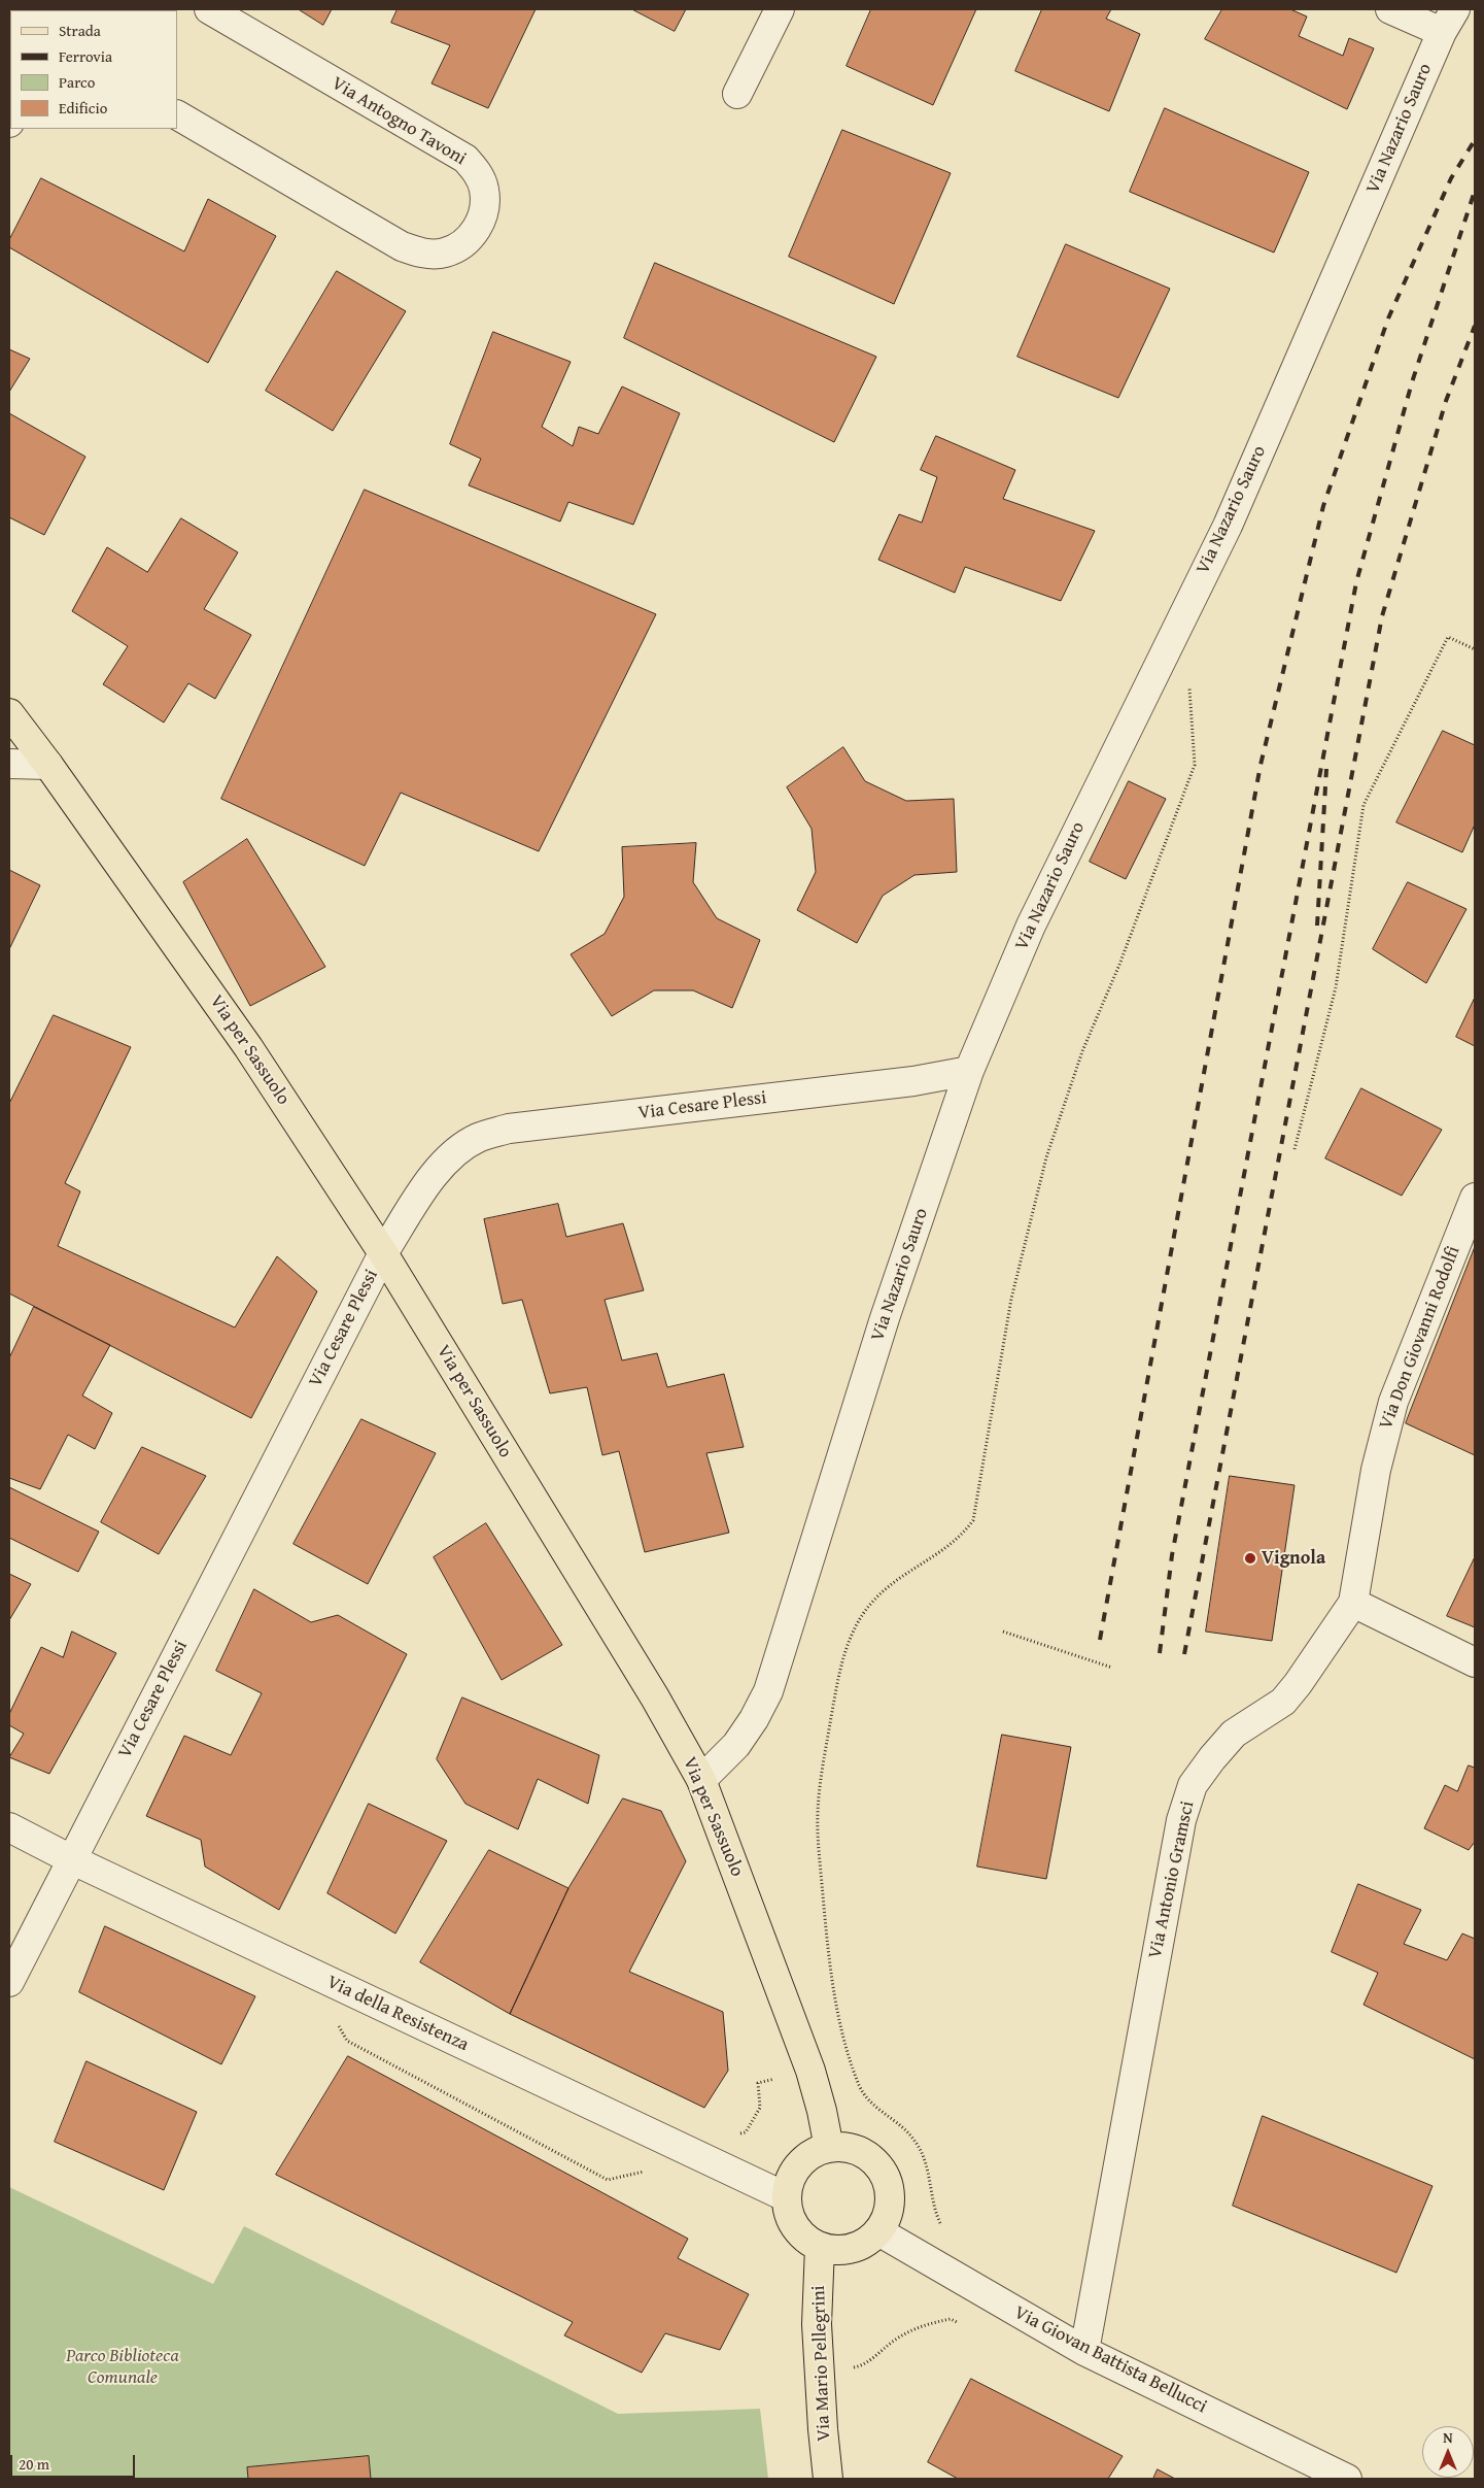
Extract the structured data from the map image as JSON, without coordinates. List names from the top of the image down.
{
  "streets": {
    "main road": ["Via per Sassuolo", "Via Mario Pellegrini"],
    "street": [
      "Via Antogno Tavoni",
      "Via Nazario Sauro",
      "Via Cesare Plessi",
      "Via Don Giovanni Rodolfi",
      "Via Antonio Gramsci",
      "Via della Resistenza",
      "Via Giovan Battista Bellucci"
    ]
  },
  "crossings": [
    ["Via Nazario Sauro", "Via per Sassuolo"],
    ["Via Nazario Sauro", "Via Cesare Plessi"],
    ["Via per Sassuolo", "Via Cesare Plessi"],
    ["Via per Sassuolo", "Via della Resistenza"],
    ["Via per Sassuolo", "Via Giovan Battista Bellucci"],
    ["Via per Sassuolo", "Via Mario Pellegrini"],
    ["Via Cesare Plessi", "Via della Resistenza"],
    ["Via Don Giovanni Rodolfi", "Via Antonio Gramsci"],
    ["Via Antonio Gramsci", "Via Giovan Battista Bellucci"],
    ["Via della Resistenza", "Via Giovan Battista Bellucci"],
    ["Via della Resistenza", "Via Mario Pellegrini"],
    ["Via Giovan Battista Bellucci", "Via Mario Pellegrini"]
  ],
  "parks": ["Parco Biblioteca Comunale"],
  "places": ["Vignola"],
  "legend": [
    "Strada",
    "Ferrovia",
    "Parco",
    "Edificio"
  ],
  "scale_bar": "20 m",
  "north": "top"
}
